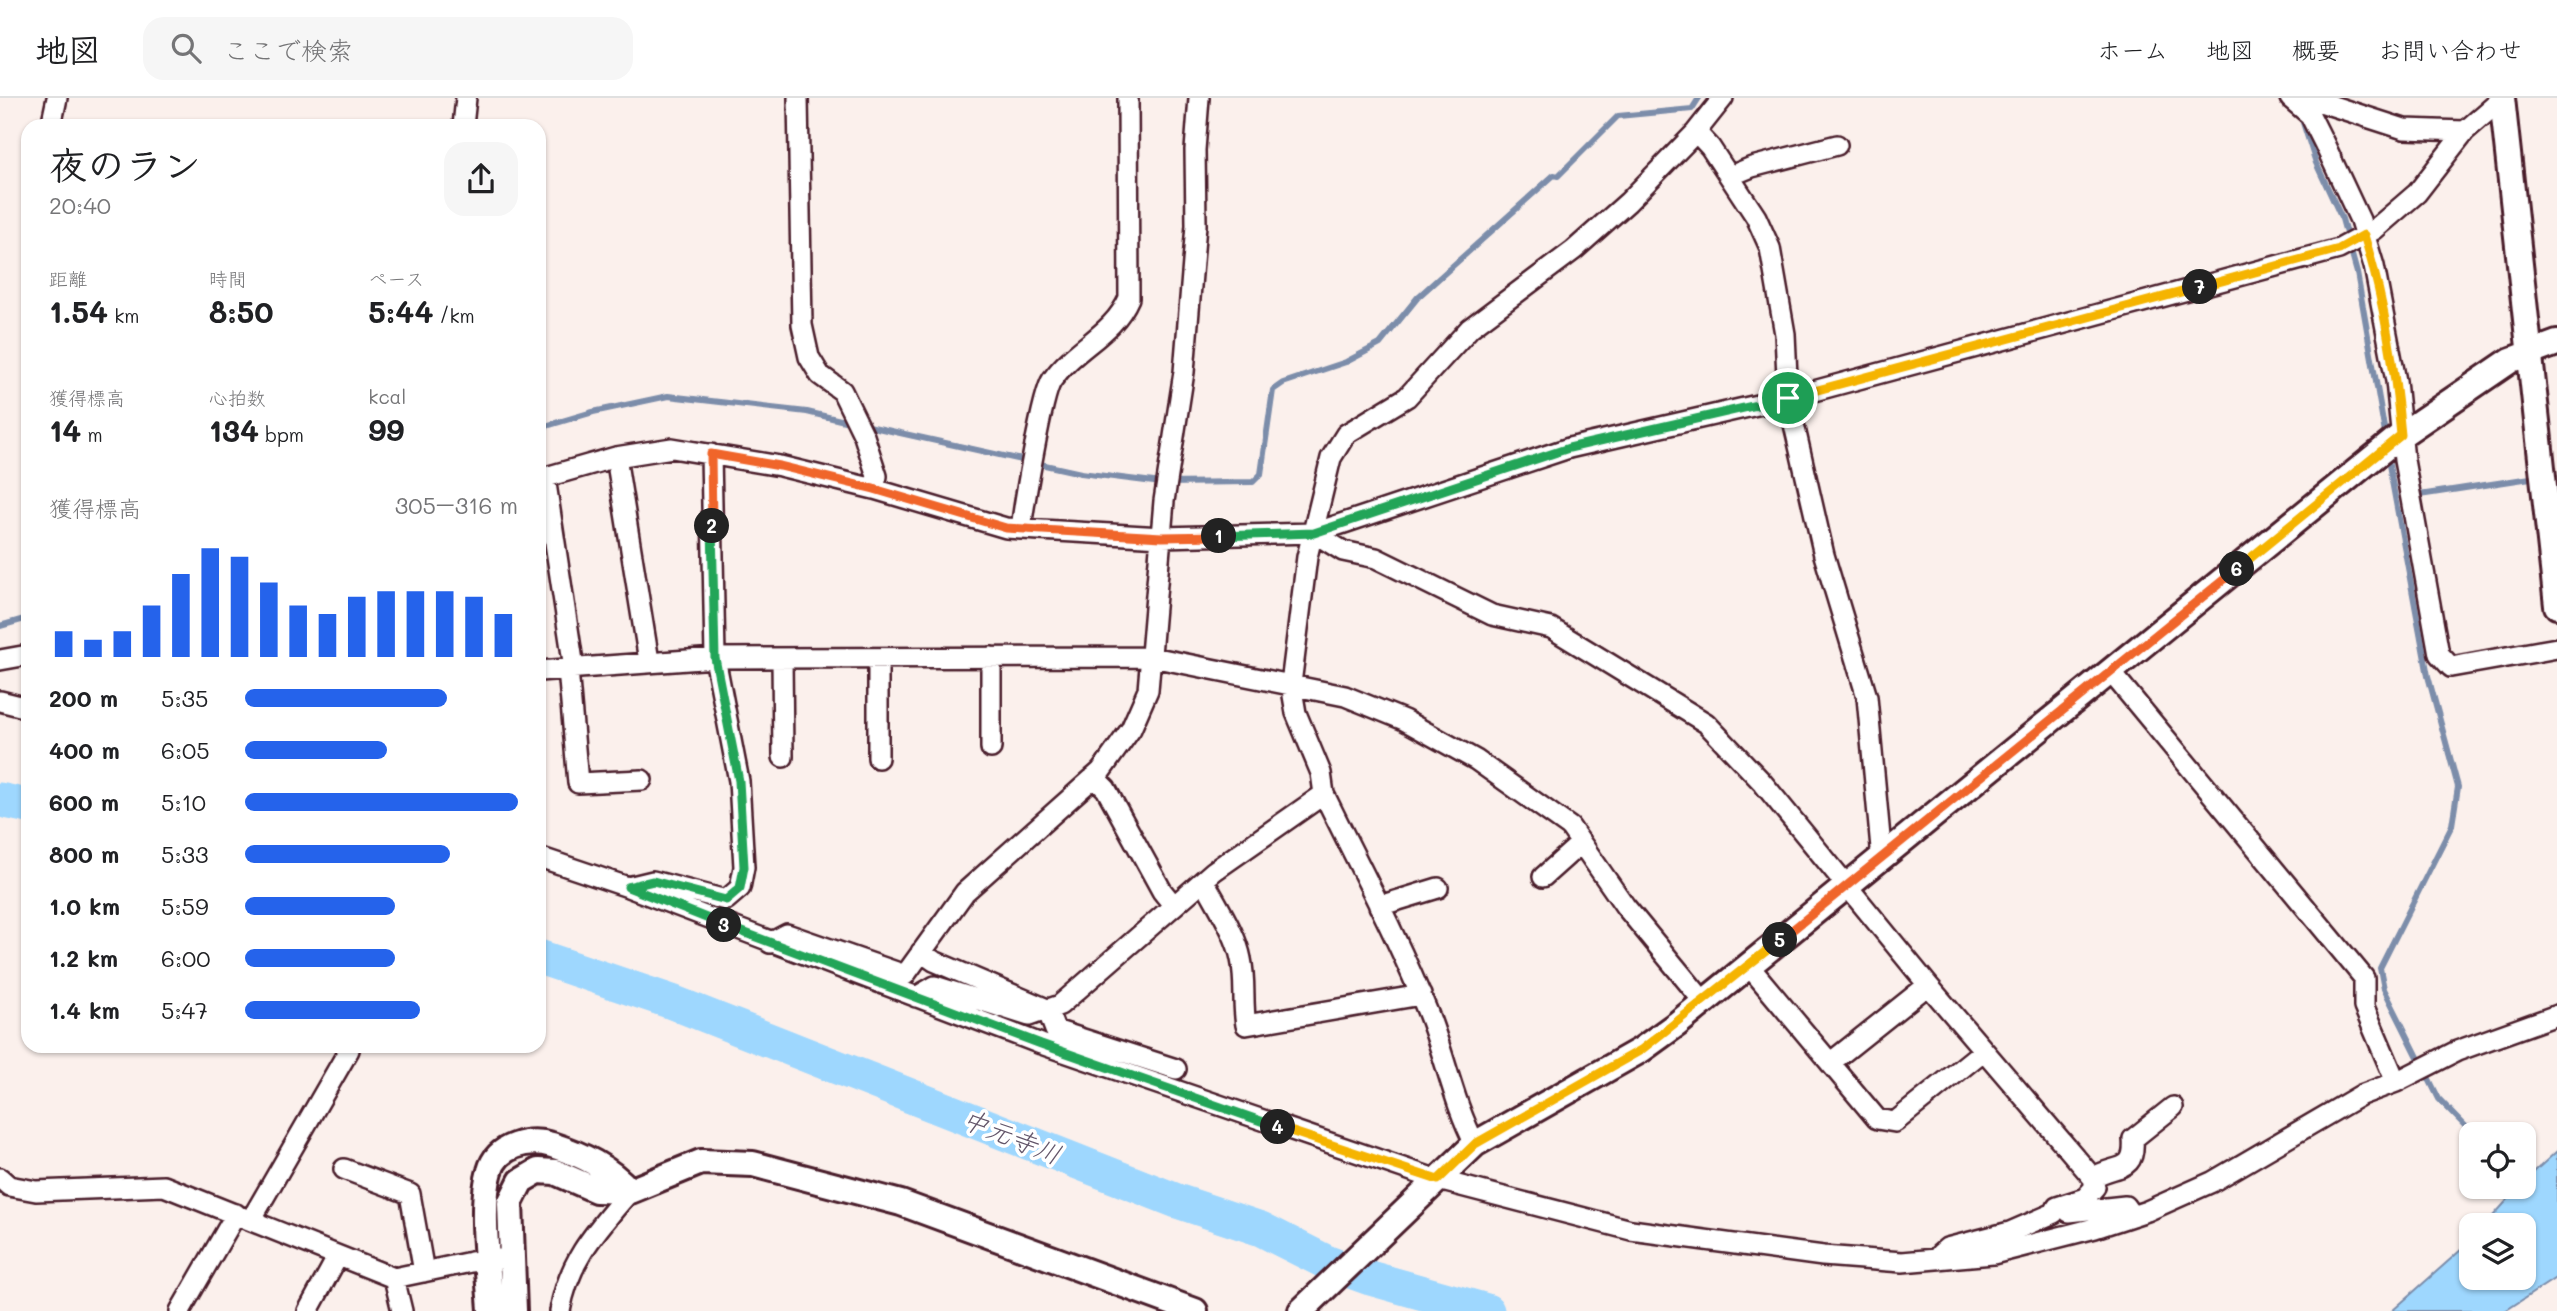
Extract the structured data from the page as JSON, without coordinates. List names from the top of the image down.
{
  "water": ["中元寺川"],
  "page": {
    "header": "地図",
    "search": "ここで検索",
    "nav": [
      "ホーム",
      "地図",
      "概要",
      "お問い合わせ"
    ],
    "heading": ["夜のラン", "20:40"],
    "stats": [
      ["距離", "1.54 km"],
      ["時間", "8:50"],
      ["ペース", "5:44 /km"],
      ["獲得標高", "14 m"],
      ["心拍数", "134 bpm"],
      ["kcal", "99"]
    ],
    "pins": [
      "7",
      "2",
      "1",
      "6",
      "3",
      "5",
      "4"
    ],
    "chart": ["獲得標高", "305–316 m"],
    "list": [
      {
        "name": "200 m",
        "note": "5:35"
      },
      {
        "name": "400 m",
        "note": "6:05"
      },
      {
        "name": "600 m",
        "note": "5:10"
      },
      {
        "name": "800 m",
        "note": "5:33"
      },
      {
        "name": "1.0 km",
        "note": "5:59"
      },
      {
        "name": "1.2 km",
        "note": "6:00"
      },
      {
        "name": "1.4 km",
        "note": "5:47"
      }
    ]
  }
}
